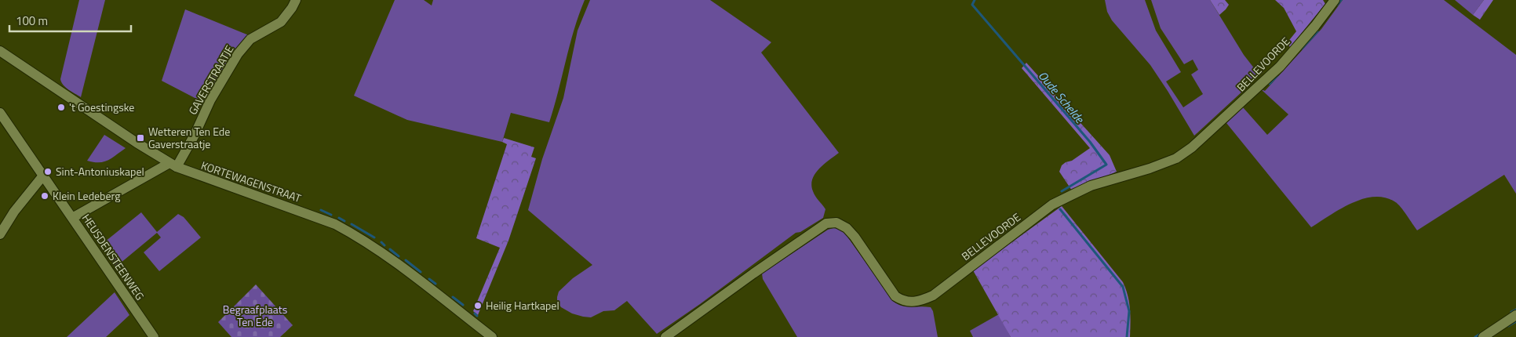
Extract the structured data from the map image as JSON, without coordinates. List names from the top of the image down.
{
  "streets": {
    "street": [
      "BELLEVOORDE",
      "GAVERSTRAATJE",
      "KORTEWAGENSTRAAT",
      "HEUSDENSTEENWEG"
    ]
  },
  "crossings": [
    ["GAVERSTRAATJE", "KORTEWAGENSTRAAT"]
  ],
  "water": ["Oude Schelde"],
  "parks": ["Begraafplaats Ten Ede"],
  "places": {
    "other": [
      "'t Goestingske",
      "Sint-Antoniuskapel",
      "Klein Ledeberg",
      "Heilig Hartkapel"
    ],
    "transit": ["Wetteren Ten Ede Gaverstraatje"]
  },
  "scale_bar": "100 m"
}
